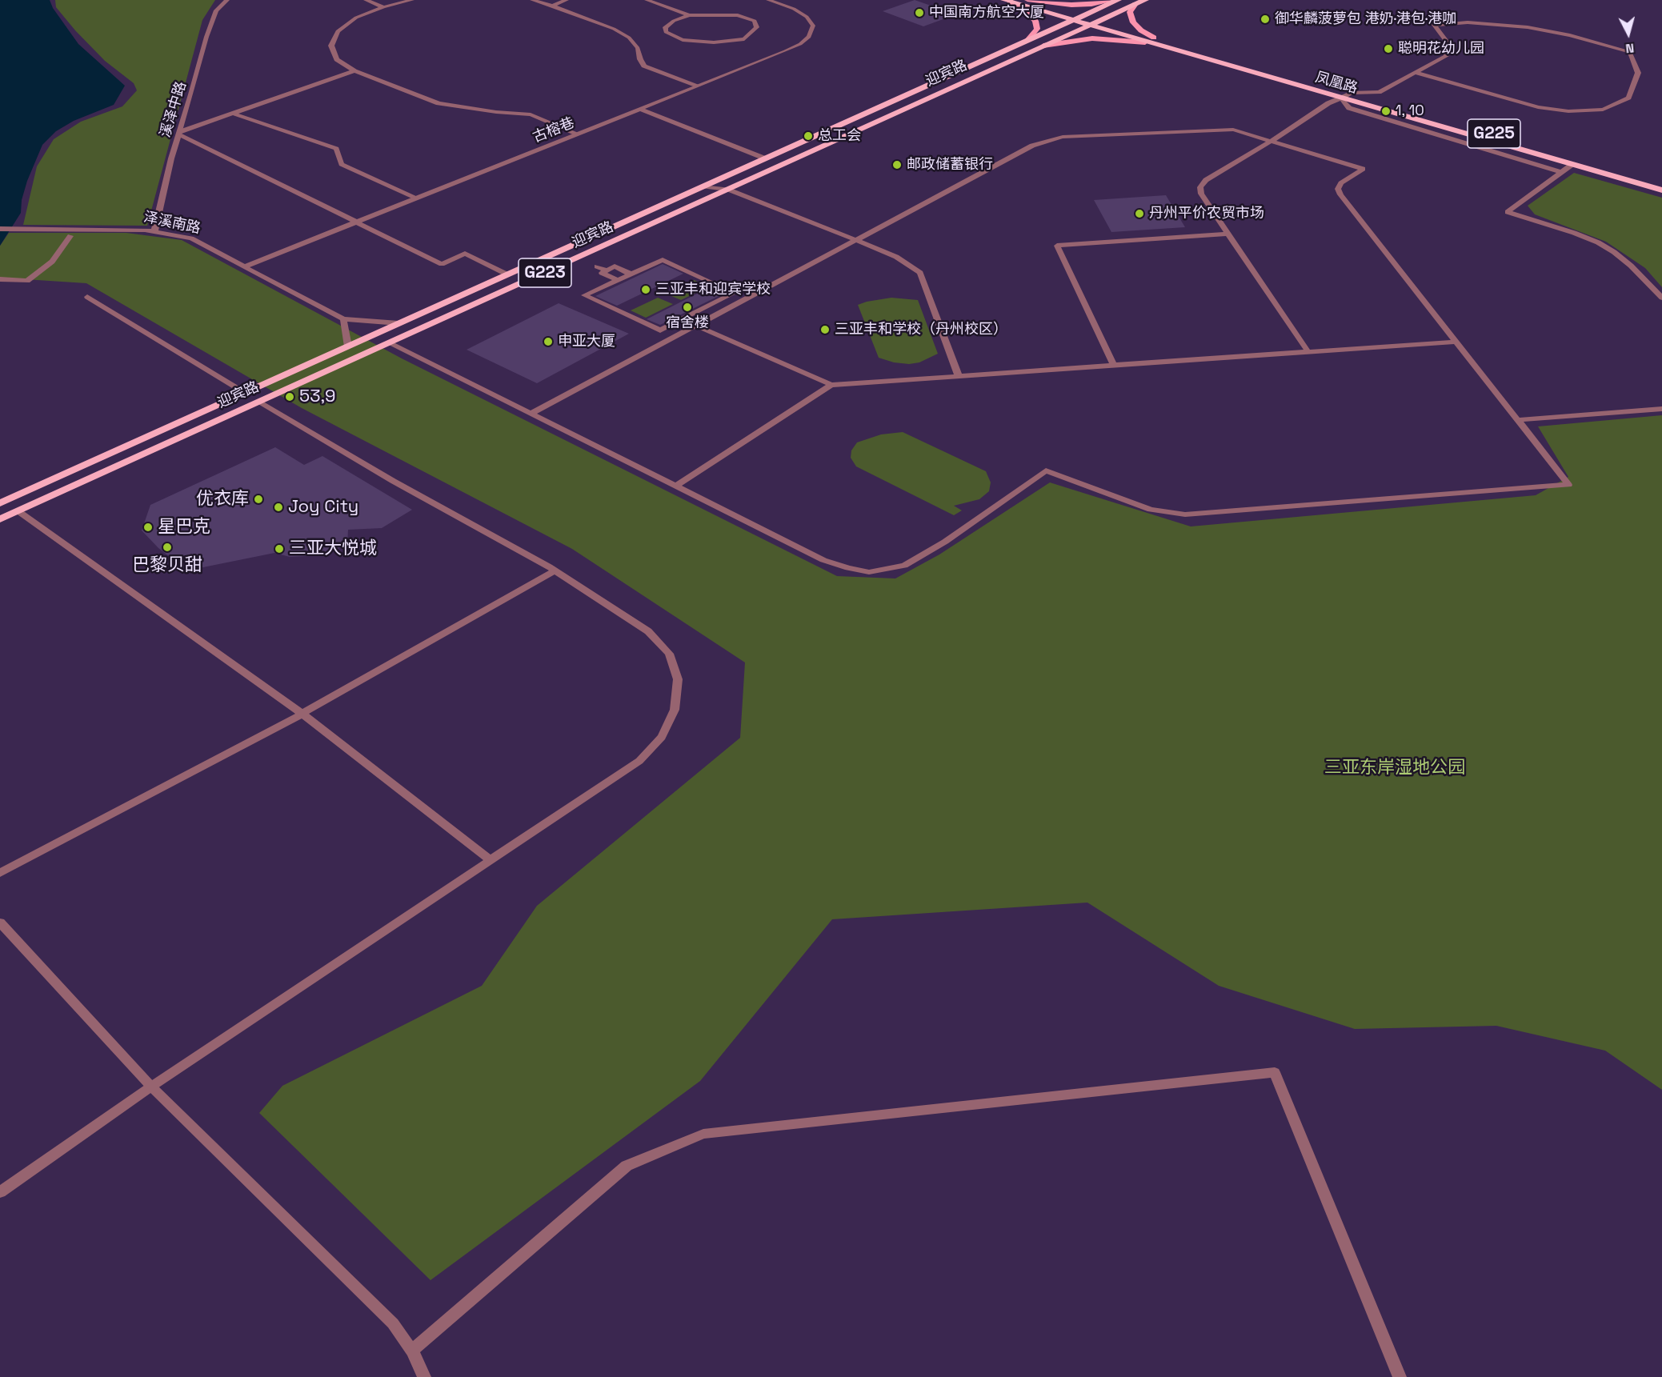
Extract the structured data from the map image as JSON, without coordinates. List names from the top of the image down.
{
  "streets": {
    "highway": [
      "迎宾路",
      "凤凰路",
      "G225",
      "G223"
    ],
    "street": ["溪泽中路", "古榕巷", "泽溪南路"]
  },
  "crossings": [
    ["迎宾路", "凤凰路"],
    ["迎宾路", "泽溪南路"],
    ["溪泽中路", "泽溪南路"],
    ["古榕巷", "泽溪南路"]
  ],
  "parks": ["三亚东岸湿地公园"],
  "places": [
    "中国南方航空大厦",
    "御华麟菠萝包 港奶·港包·港咖",
    "聪明花幼儿园",
    "1, 10",
    "总工会",
    "邮政储蓄银行",
    "丹州平价农贸市场",
    "三亚丰和迎宾学校",
    "宿舍楼",
    "三亚丰和学校（丹州校区）",
    "申亚大厦",
    "53,9",
    "优衣库",
    "Joy City",
    "星巴克",
    "巴黎贝甜",
    "三亚大悦城"
  ],
  "north": "bottom"
}
